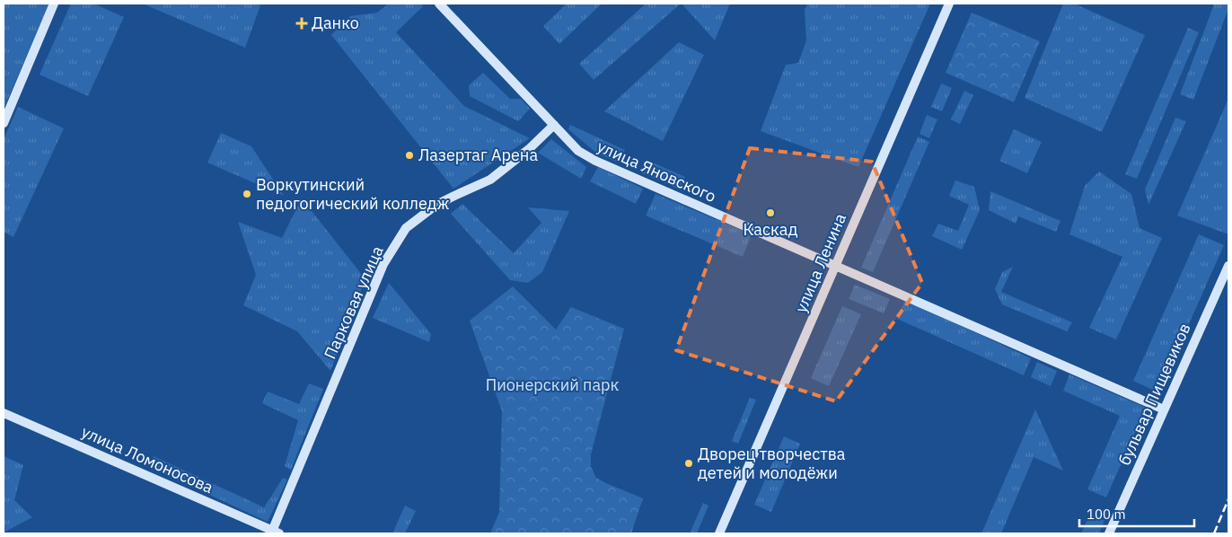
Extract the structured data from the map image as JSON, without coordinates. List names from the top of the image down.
{
  "streets": {
    "main road": [
      "улица Яновского",
      "улица Ленина",
      "Парковая улица",
      "бульвар Пищевиков",
      "улица Ломоносова"
    ]
  },
  "crossings": [
    ["улица Яновского", "улица Ленина"],
    ["улица Яновского", "Парковая улица"],
    ["улица Яновского", "бульвар Пищевиков"],
    ["Парковая улица", "улица Ломоносова"]
  ],
  "parks": ["Пионерский парк"],
  "places": {
    "health": ["Данко"],
    "other": [
      "Лазертаг Арена",
      "Воркутинский педогогический колледж",
      "Каскад",
      "Дворец творчества детей и молодёжи"
    ]
  },
  "scale_bar": "100 m"
}
